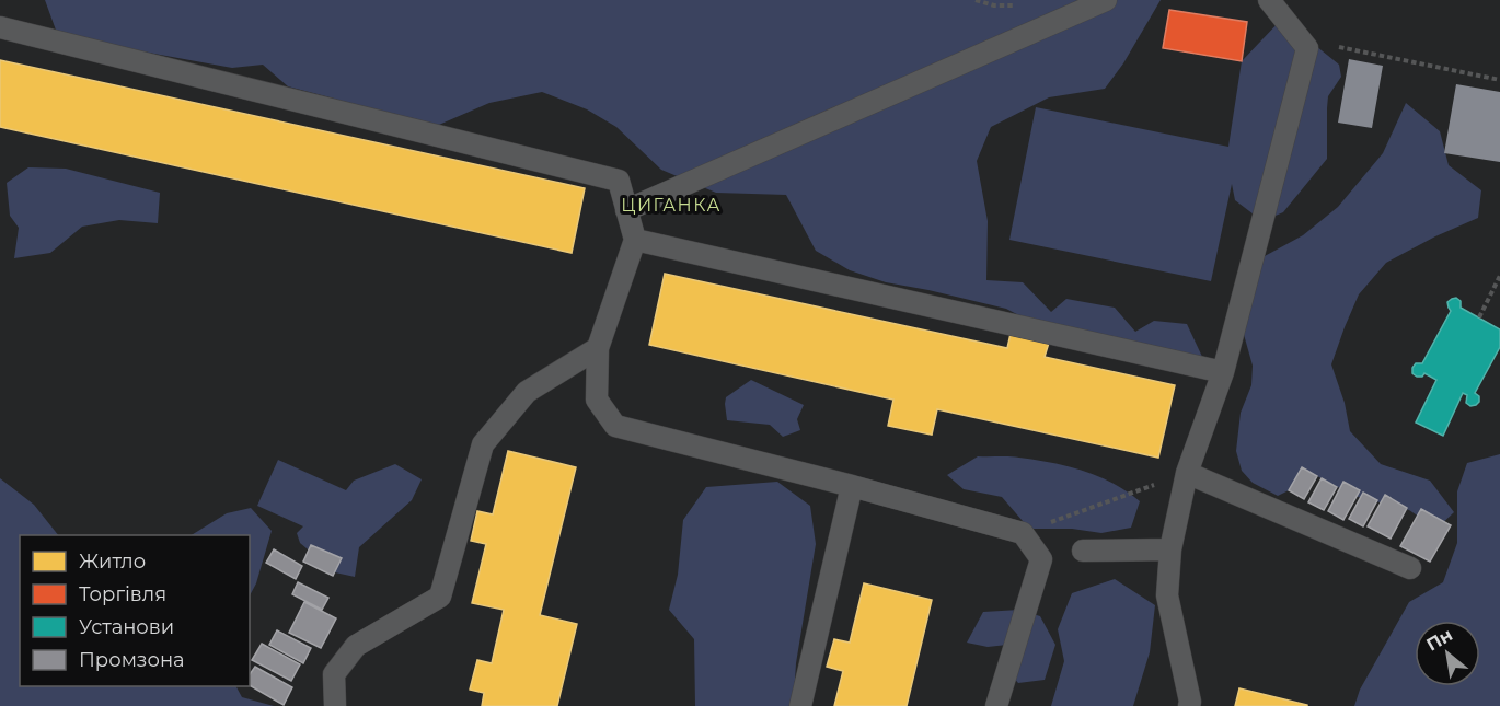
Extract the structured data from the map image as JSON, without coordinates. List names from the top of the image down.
{
  "districts": ["ЦИГАНКА"],
  "legend": [
    "Житло",
    "Торгівля",
    "Установи",
    "Промзона"
  ],
  "north": "top left"
}
